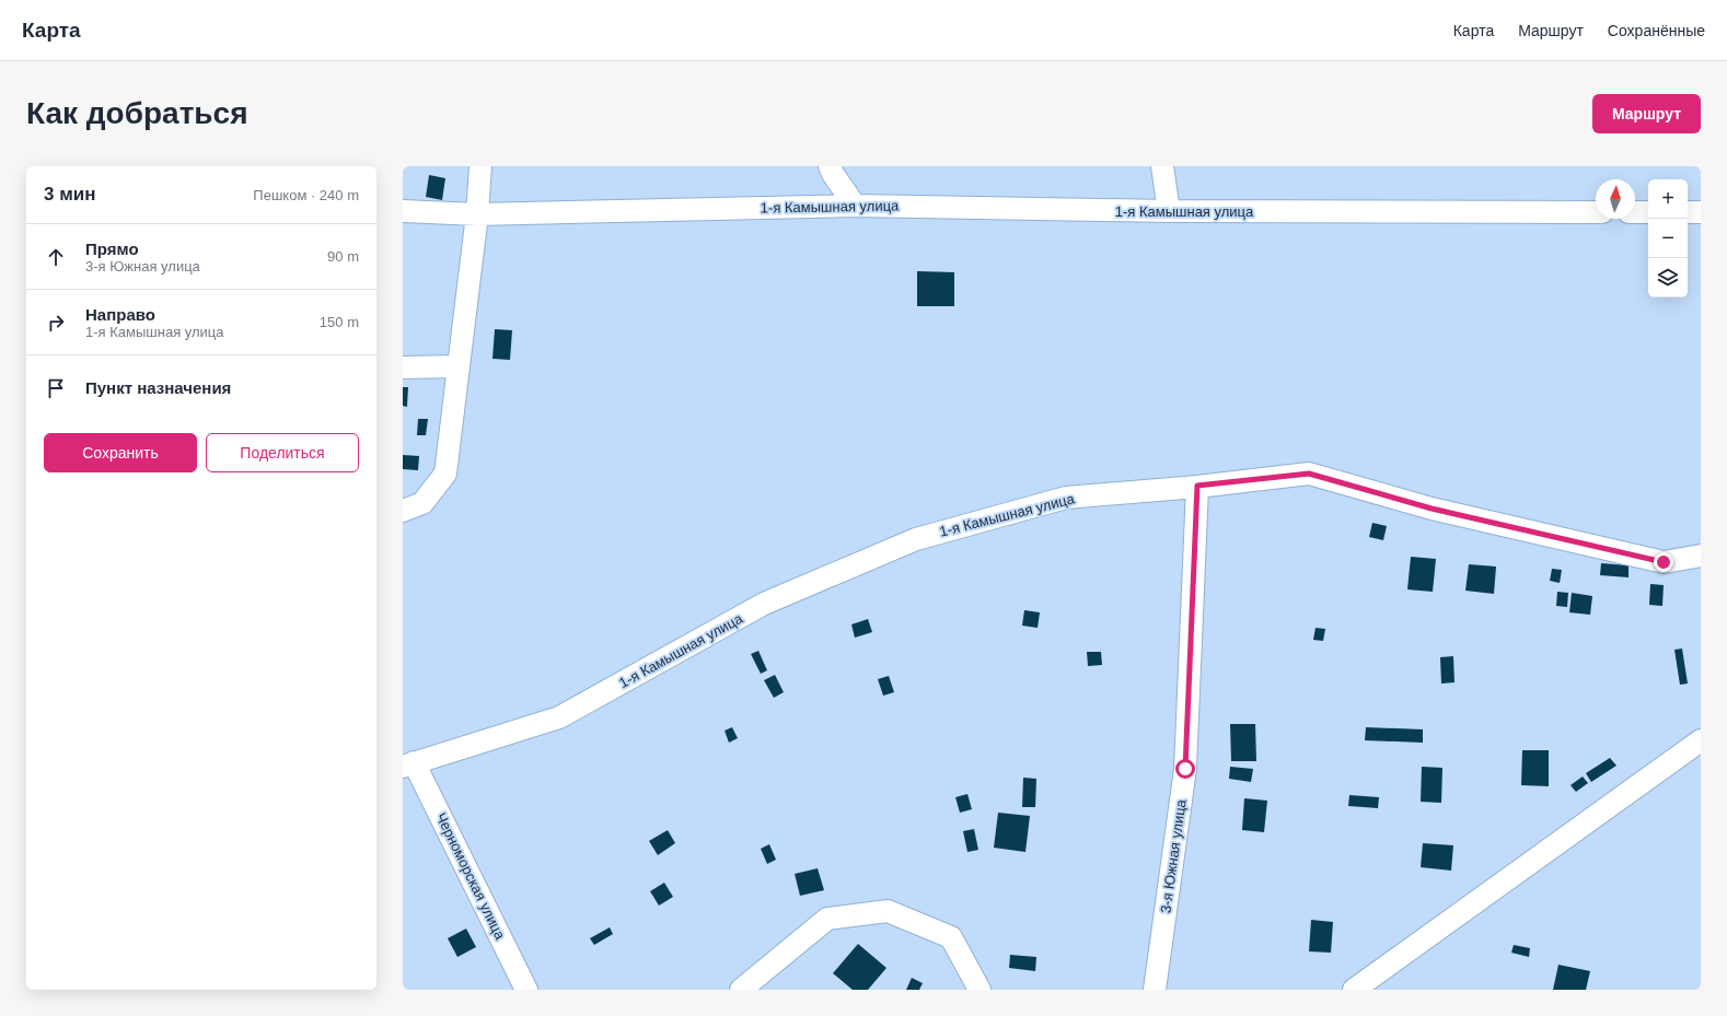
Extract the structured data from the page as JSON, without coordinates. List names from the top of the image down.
{
  "streets": {
    "street": ["1-я Камышная улица", "3-я Южная улица", "Черноморская улица"]
  },
  "crossings": [
    ["1-я Камышная улица", "3-я Южная улица"],
    ["1-я Камышная улица", "Черноморская улица"]
  ],
  "north": "top",
  "page": {
    "header": "Карта",
    "nav": ["Карта", "Маршрут", "Сохранённые"],
    "buttons": [
      "Маршрут",
      ["Сохранить", "Поделиться"]
    ],
    "title": "Как добраться",
    "heading": ["3 мин", "Пешком · 240 m"],
    "map_buttons": ["+", "−"],
    "list": [
      ["Прямо", "3-я Южная улица", "90 m"],
      ["Направо", "1-я Камышная улица", "150 m"],
      "Пункт назначения"
    ]
  }
}
